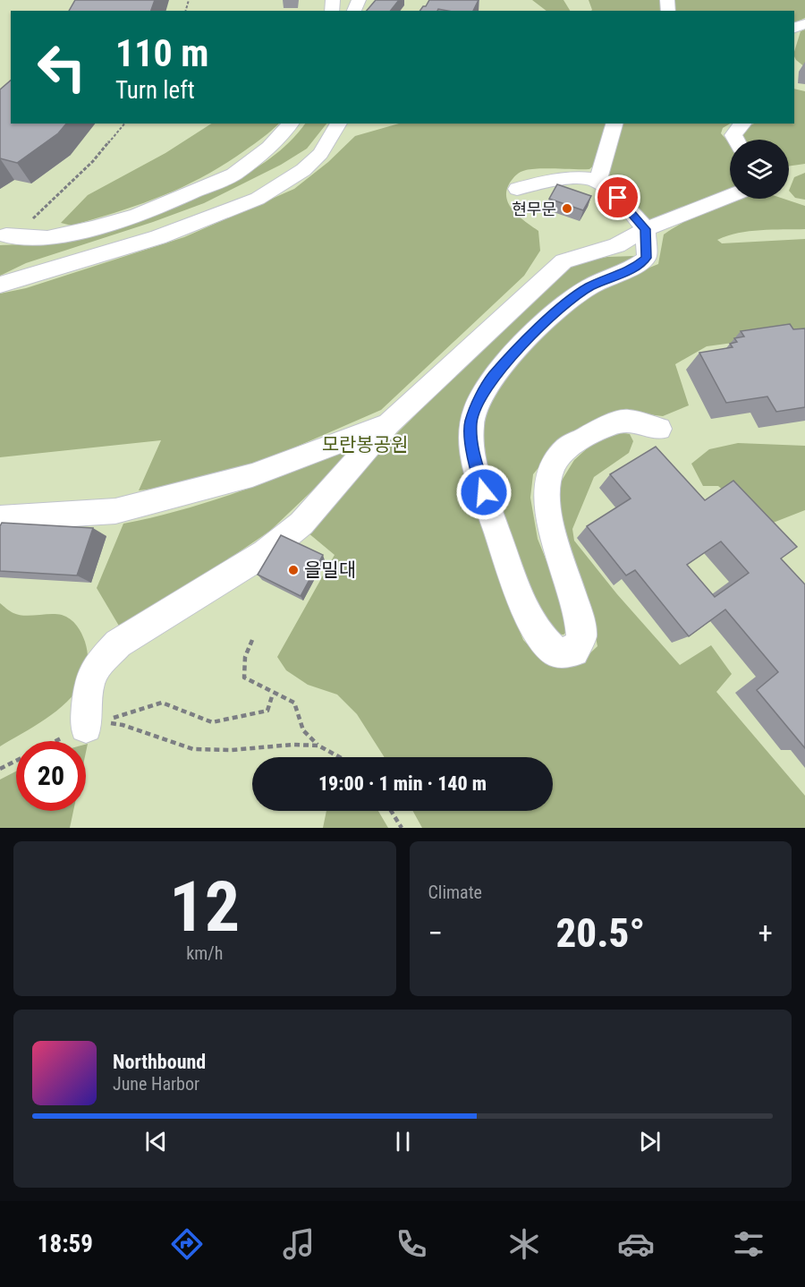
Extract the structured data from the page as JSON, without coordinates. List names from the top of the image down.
{
  "parks": ["모란봉공원"],
  "places": ["현무문", "을밀대"],
  "page": {
    "turn": ["110 m", "Turn left"],
    "limit": "20",
    "trip": "19:00 · 1 min · 140 m",
    "tile": [
      ["12", "km/h"],
      "Climate"
    ],
    "heat": ["−", "20.5°", "+"],
    "song": ["Northbound", "June Harbor"],
    "tabs": "18:59"
  }
}
